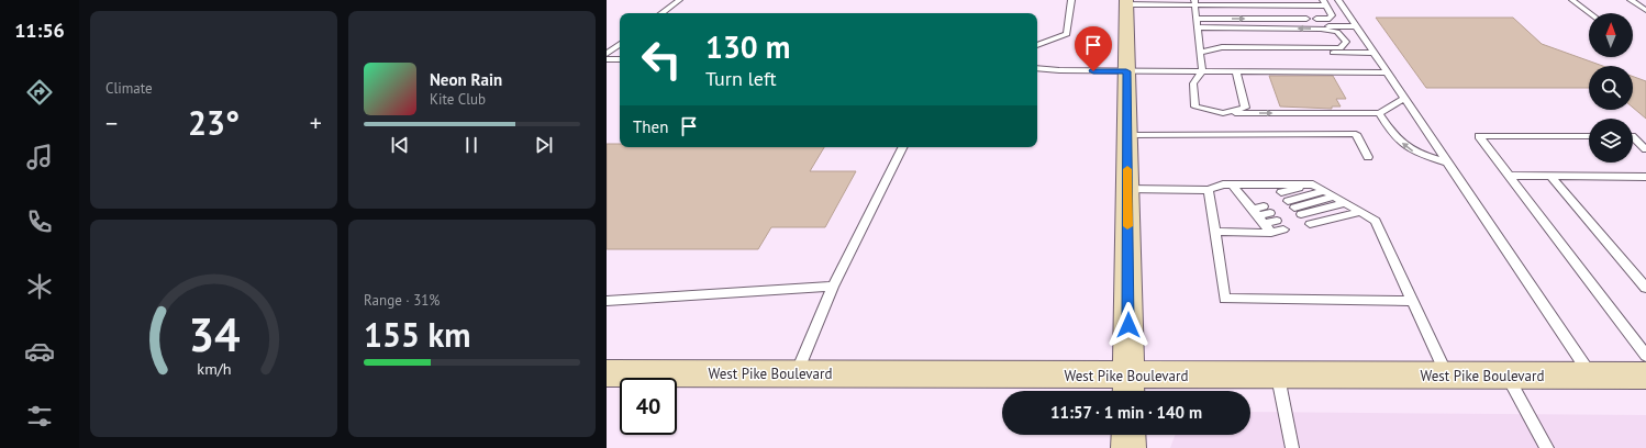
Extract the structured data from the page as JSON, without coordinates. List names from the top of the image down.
{
  "streets": {
    "street": ["West Pike Boulevard"]
  },
  "north": "top",
  "page": {
    "tabs": "11:56",
    "tile": [
      "Climate",
      ["Range · 31%", "155 km"]
    ],
    "turn": ["130 m", "Turn left"],
    "song": ["Neon Rain", "Kite Club"],
    "heat": ["−", "23°", "+"],
    "then": "Then",
    "limit": "40",
    "trip": "11:57 · 1 min · 140 m",
    "gauge": ["34", "km/h"]
  }
}
